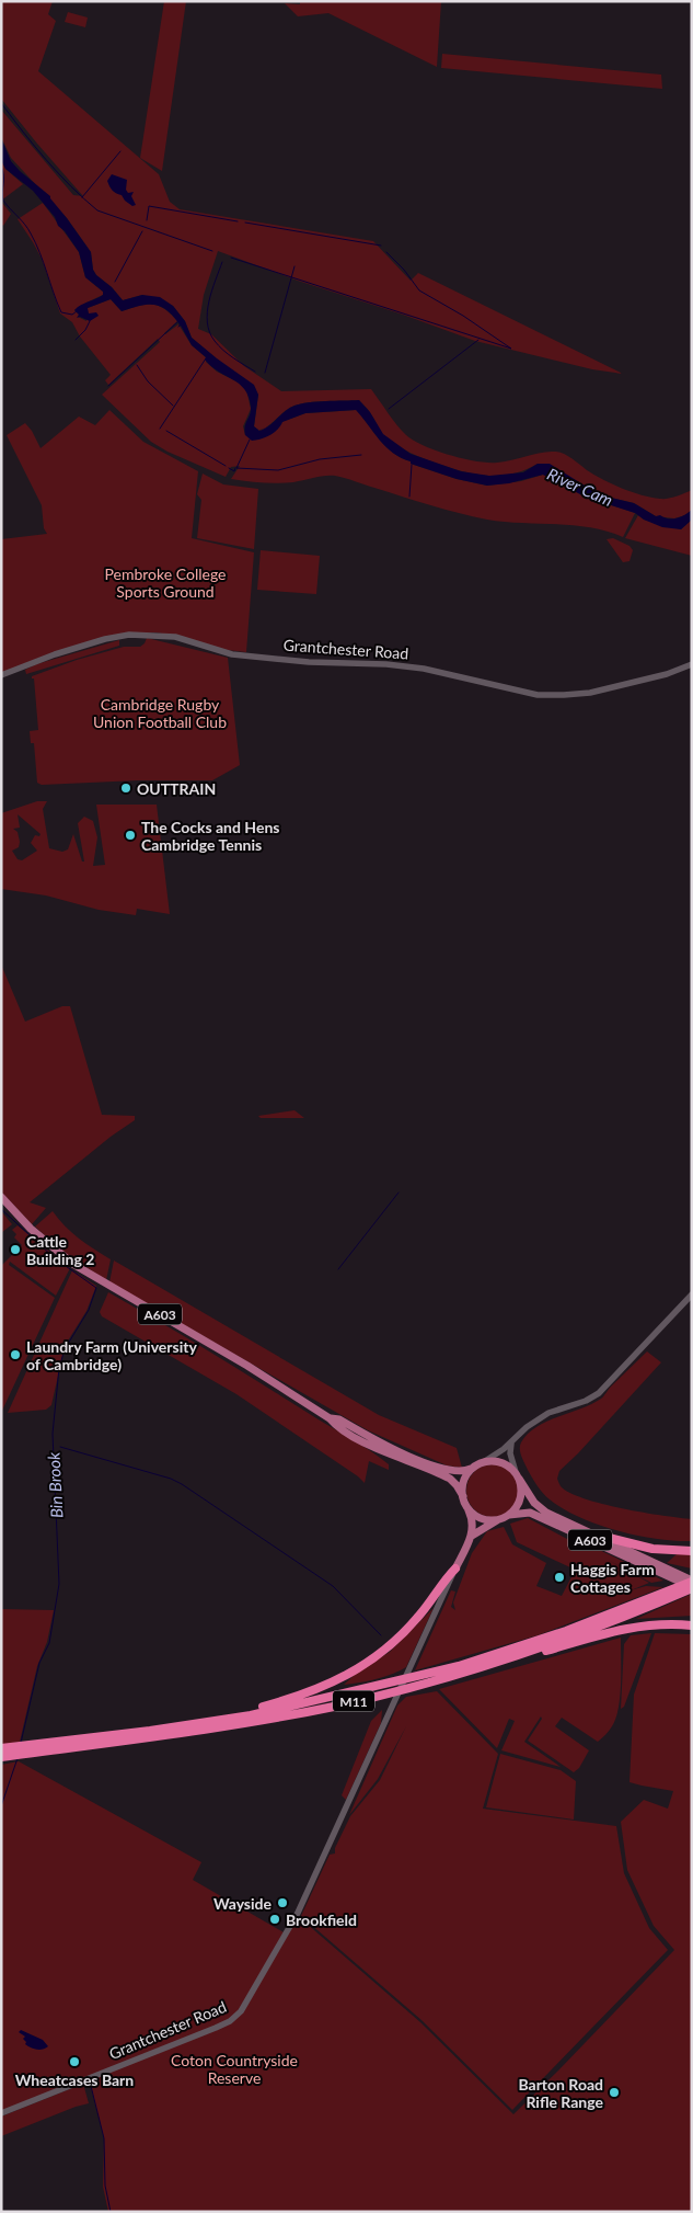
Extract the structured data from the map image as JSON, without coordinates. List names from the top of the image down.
{
  "streets": {
    "highway": ["M11"],
    "main road": ["A603"],
    "street": ["Grantchester Road"]
  },
  "crossings": [
    ["A603", "M11"]
  ],
  "water": ["River Cam", "Bin Brook"],
  "parks": ["Pembroke College Sports Ground", "Cambridge Rugby Union Football Club", "Coton Countryside Reserve"],
  "places": [
    "OUTTRAIN",
    "The Cocks and Hens Cambridge Tennis",
    "Cattle Building 2",
    "Laundry Farm (University of Cambridge)",
    "Haggis Farm Cottages",
    "Wayside",
    "Brookfield",
    "Wheatcases Barn",
    "Barton Road Rifle Range"
  ]
}
